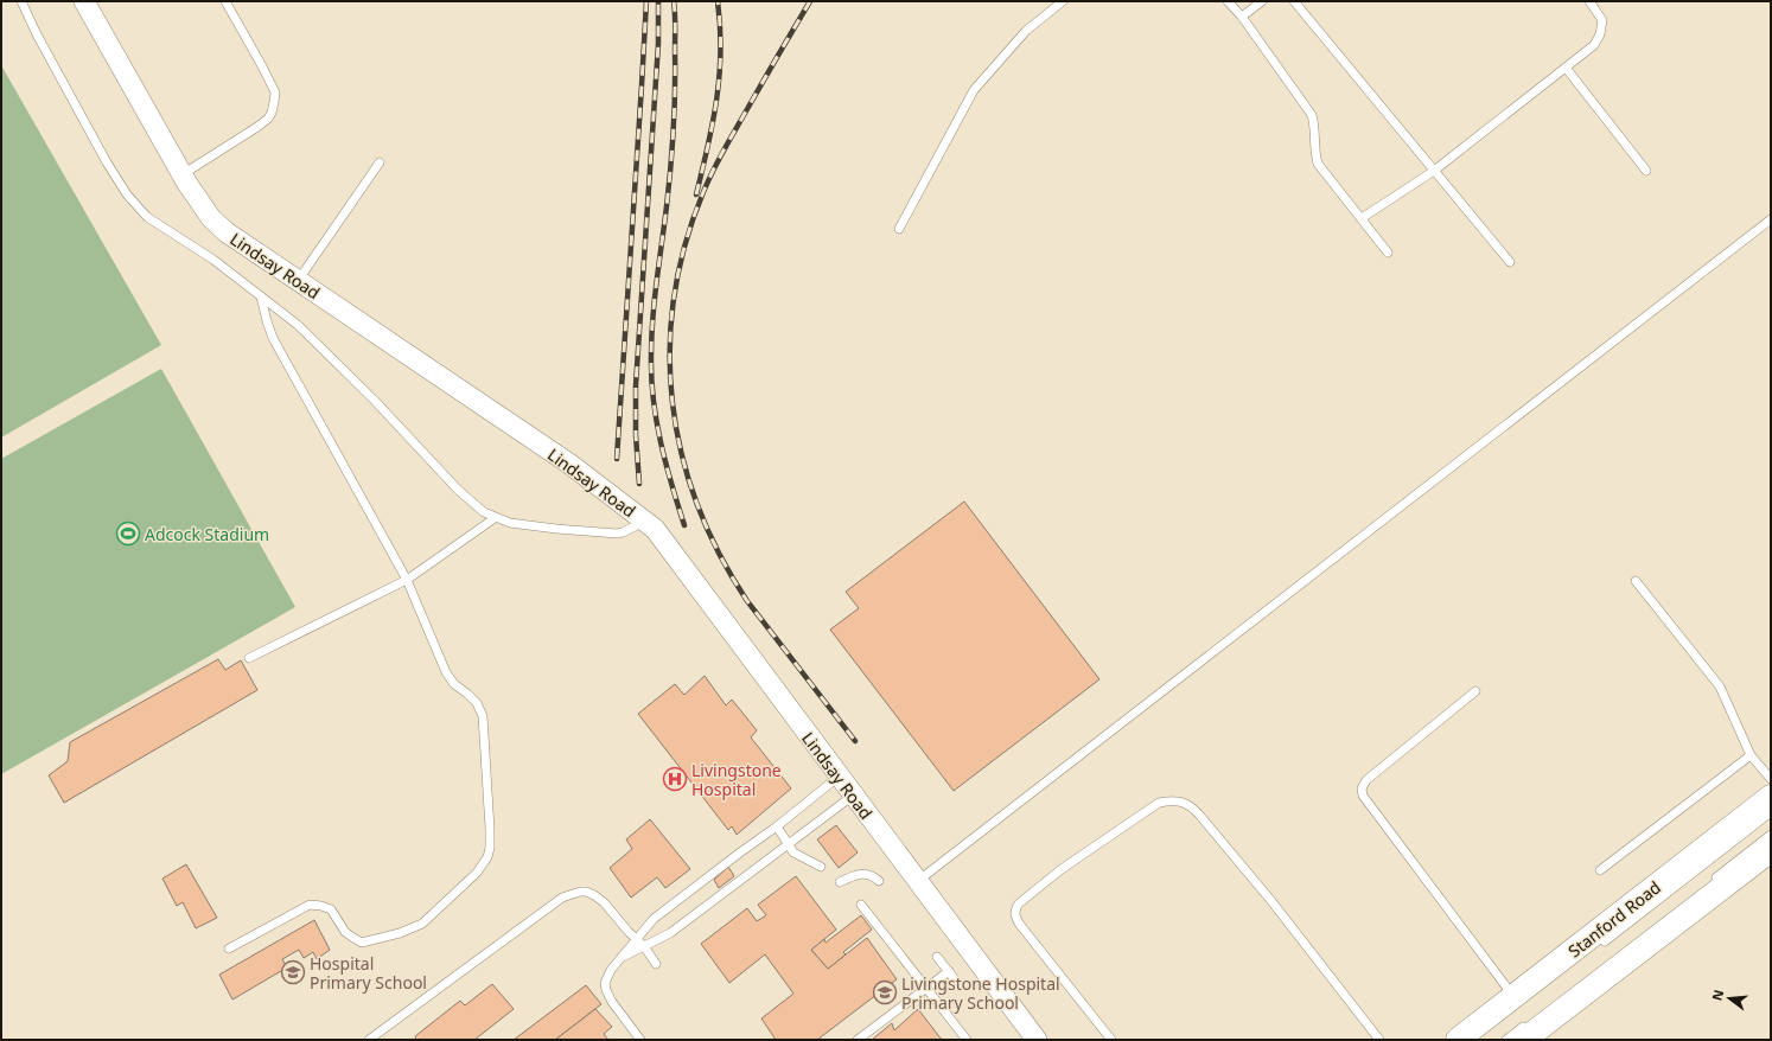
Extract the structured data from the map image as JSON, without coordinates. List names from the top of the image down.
{
  "streets": {
    "main road": ["Stanford Road"],
    "street": ["Lindsay Road"]
  },
  "places": {
    "sports": ["Adcock Stadium"],
    "hospital": ["Livingstone Hospital"],
    "school or university": ["Hospital Primary School", "Livingstone Hospital Primary School"]
  },
  "north": "left"
}
